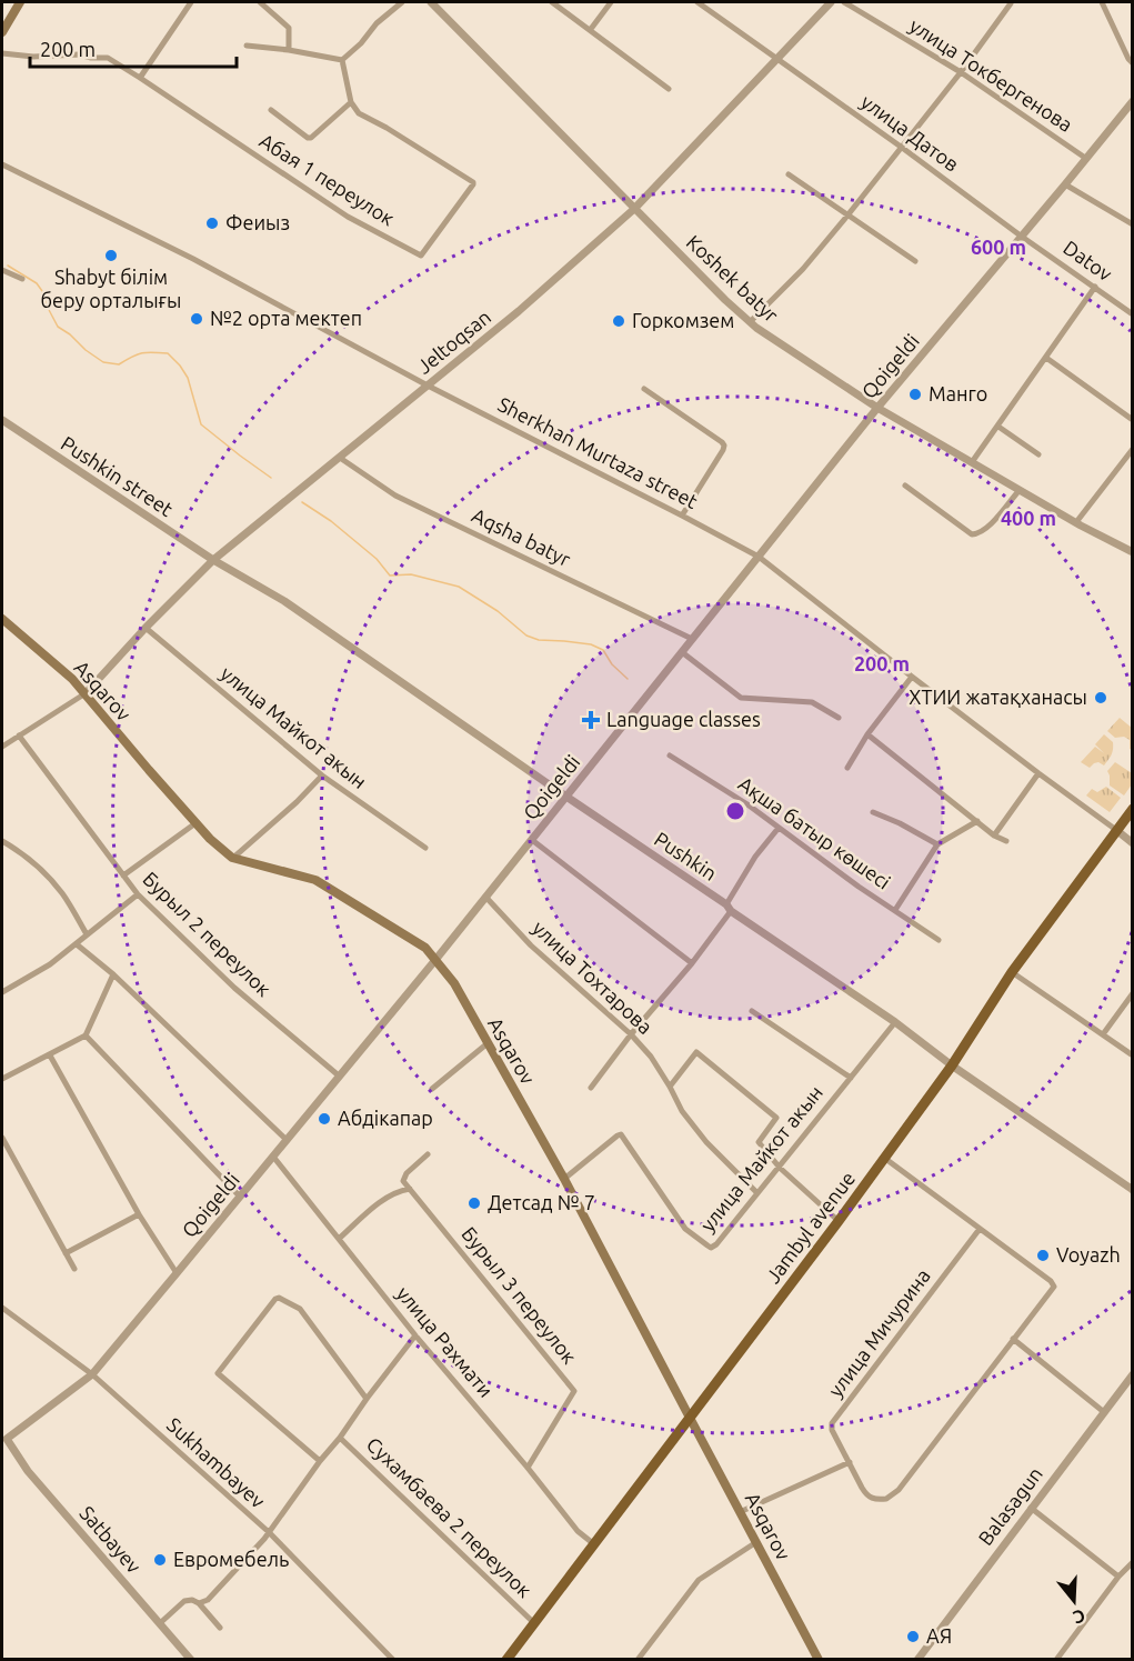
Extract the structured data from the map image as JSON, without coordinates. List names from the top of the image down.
{
  "streets": {
    "main road": ["Asqarov", "Jambyl avenue"],
    "street": [
      "улица Токбергенова",
      "улица Датов",
      "Абая 1 переулок",
      "Datov",
      "Koshek batyr",
      "Jeltoqsan",
      "Qoigeldi",
      "Sherkhan Murtaza street",
      "Pushkin street",
      "Aqsha batyr",
      "улица Майкот акын",
      "Ақша батыр көшесі",
      "Pushkin",
      "Бурыл 2 переулок",
      "улица Тохтарова",
      "Бурыл 3 переулок",
      "улица Мичурина",
      "улица Рахмати",
      "Sukhambayev",
      "Balasagun",
      "Сухамбаева 2 переулок",
      "Satbayev"
    ]
  },
  "crossings": [
    ["улица Токбергенова", "Qoigeldi"],
    ["улица Датов", "Datov"],
    ["улица Датов", "Jeltoqsan"],
    ["улица Датов", "Qoigeldi"],
    ["Datov", "Qoigeldi"],
    ["Koshek batyr", "Jeltoqsan"],
    ["Koshek batyr", "Qoigeldi"],
    ["Jeltoqsan", "Sherkhan Murtaza street"],
    ["Jeltoqsan", "Pushkin street"],
    ["Jeltoqsan", "Aqsha batyr"],
    ["Jeltoqsan", "Asqarov"],
    ["Jeltoqsan", "улица Майкот акын"],
    ["Jeltoqsan", "Pushkin"],
    ["Qoigeldi", "Sherkhan Murtaza street"],
    ["Qoigeldi", "Aqsha batyr"],
    ["Qoigeldi", "Asqarov"],
    ["Qoigeldi", "Pushkin"],
    ["Qoigeldi", "Бурыл 2 переулок"],
    ["Qoigeldi", "улица Тохтарова"],
    ["Qoigeldi", "улица Рахмати"],
    ["Qoigeldi", "Sukhambayev"],
    ["Qoigeldi", "Satbayev"],
    ["Sherkhan Murtaza street", "Jambyl avenue"],
    ["Pushkin street", "Pushkin"],
    ["Asqarov", "улица Майкот акын"],
    ["Asqarov", "Jambyl avenue"],
    ["улица Майкот акын", "Pushkin"],
    ["улица Майкот акын", "улица Тохтарова"],
    ["Pushkin", "Jambyl avenue"],
    ["Jambyl avenue", "улица Мичурина"],
    ["Jambyl avenue", "улица Рахмати"],
    ["Jambyl avenue", "Сухамбаева 2 переулок"],
    ["Бурыл 3 переулок", "улица Рахмати"]
  ],
  "places": {
    "other": [
      "Феиыз",
      "Shabyt білім беру орталығы",
      "№2 орта мектеп",
      "Горкомзем",
      "Манго",
      "ХТИИ жатақханасы",
      "Абдiкапар",
      "Детсад № 7",
      "Voyazh",
      "Евромебель",
      "АЯ"
    ],
    "health": ["Language classes"]
  },
  "scale_bar": "200 m",
  "north": "bottom",
  "rings": ["600 m", "400 m", "200 m"]
}
